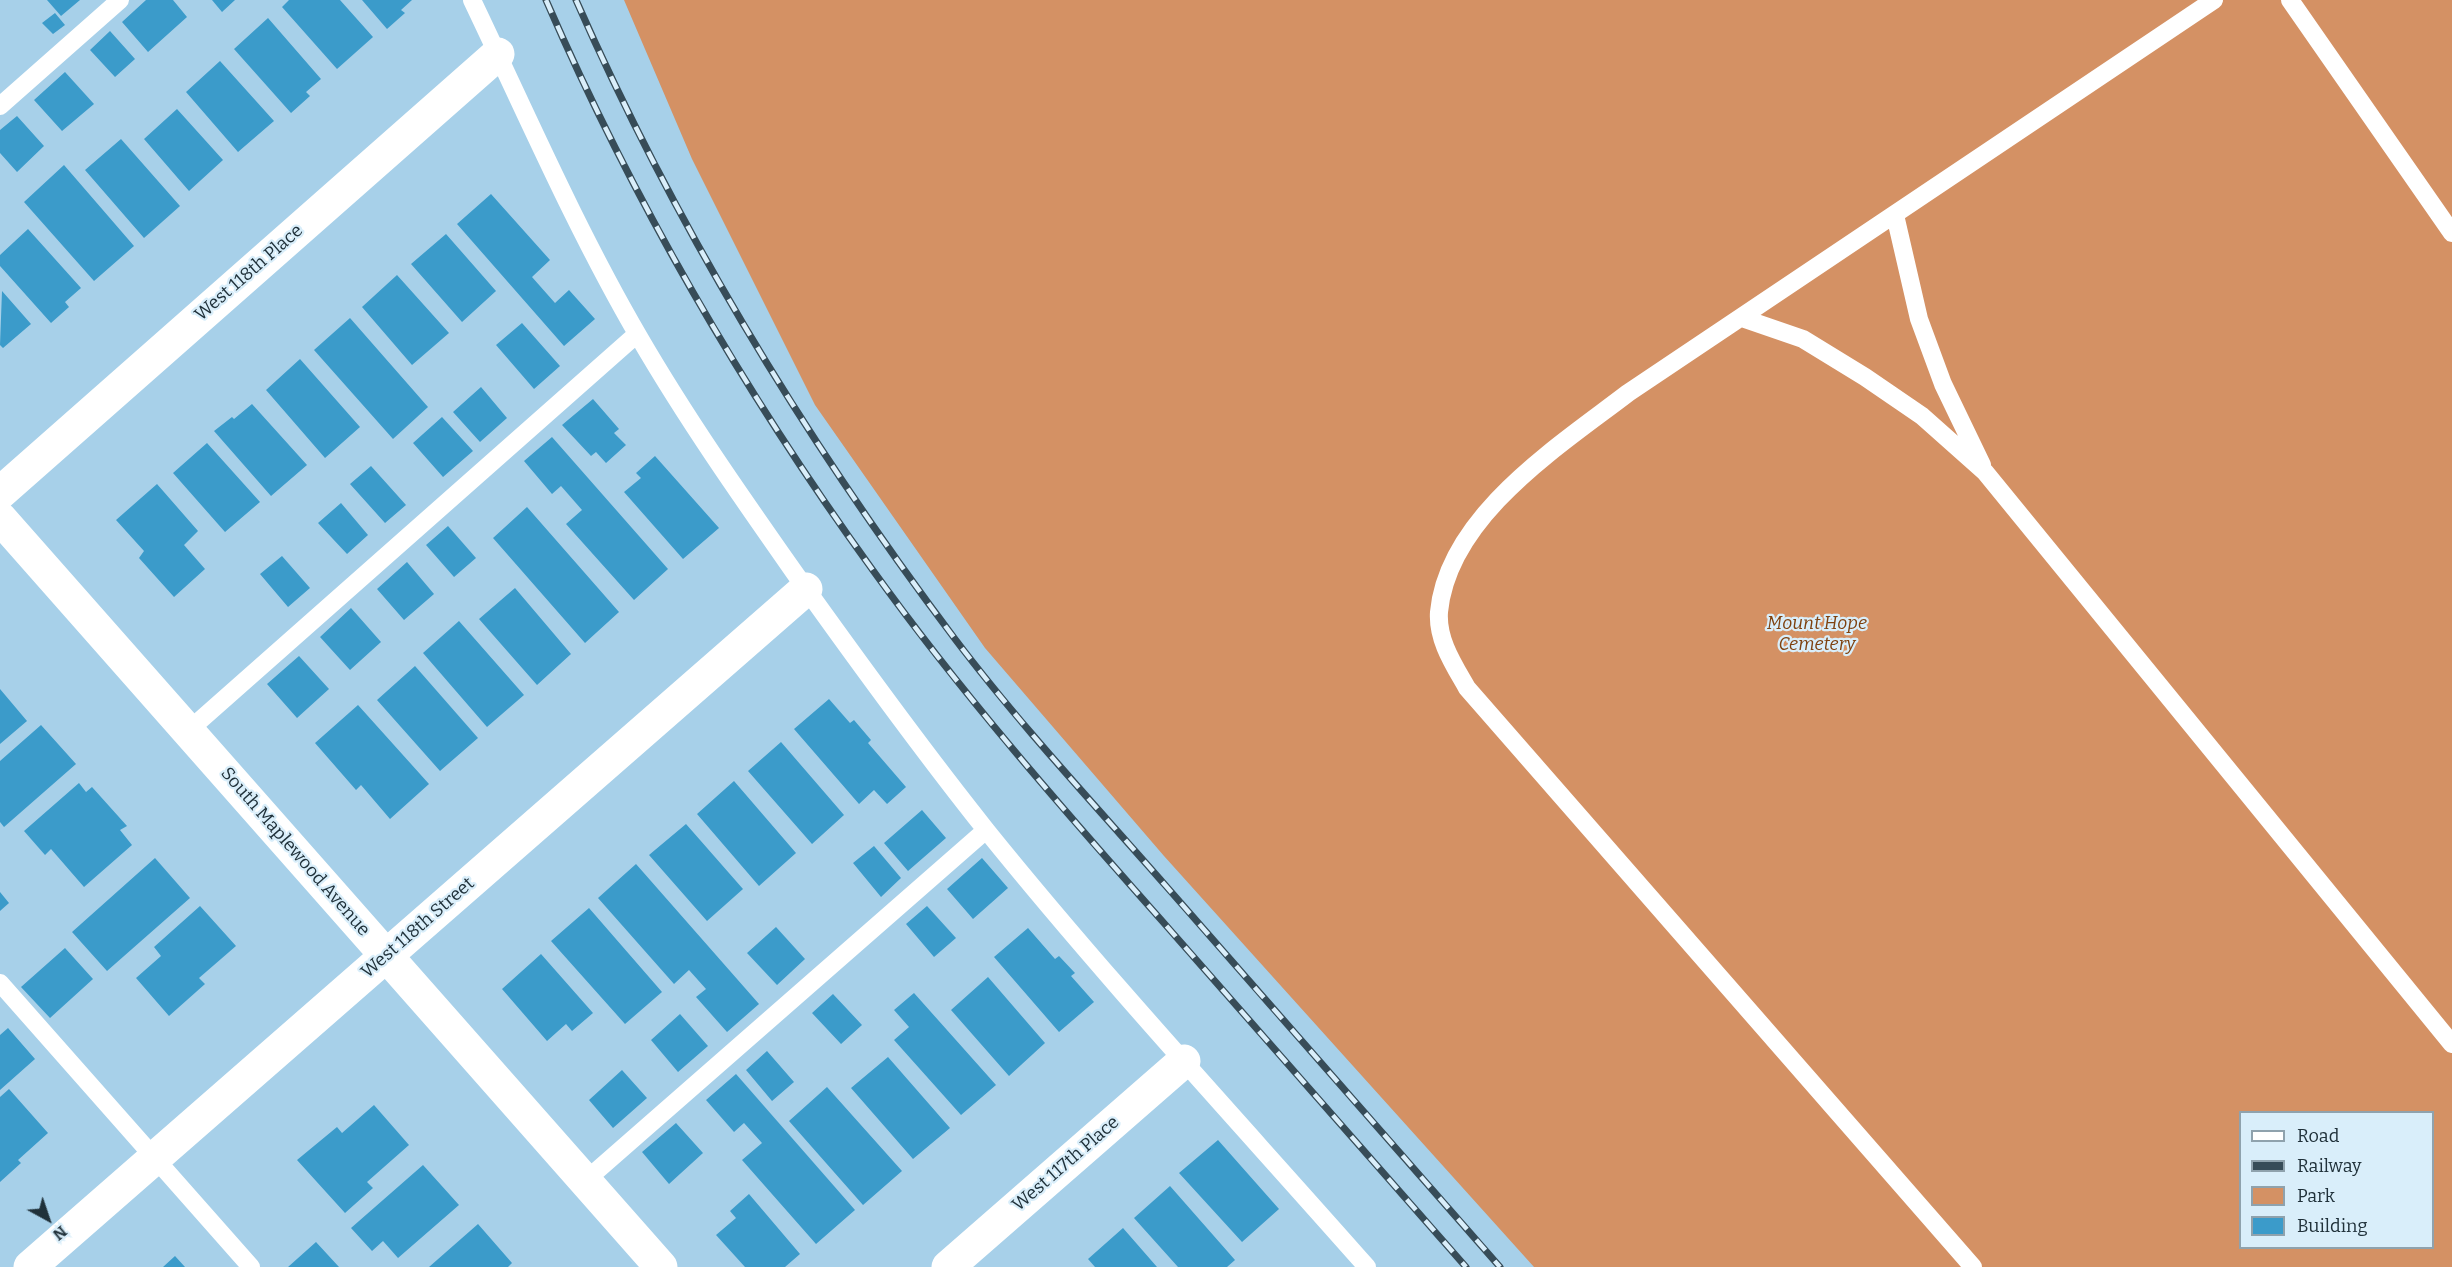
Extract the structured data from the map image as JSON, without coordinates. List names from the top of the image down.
{
  "streets": {
    "street": [
      "West 118th Place",
      "South Maplewood Avenue",
      "West 118th Street",
      "West 117th Place"
    ]
  },
  "crossings": [
    ["South Maplewood Avenue", "West 118th Street"]
  ],
  "parks": ["Mount Hope Cemetery"],
  "legend": [
    "Road",
    "Railway",
    "Park",
    "Building"
  ],
  "north": "bottom right"
}
